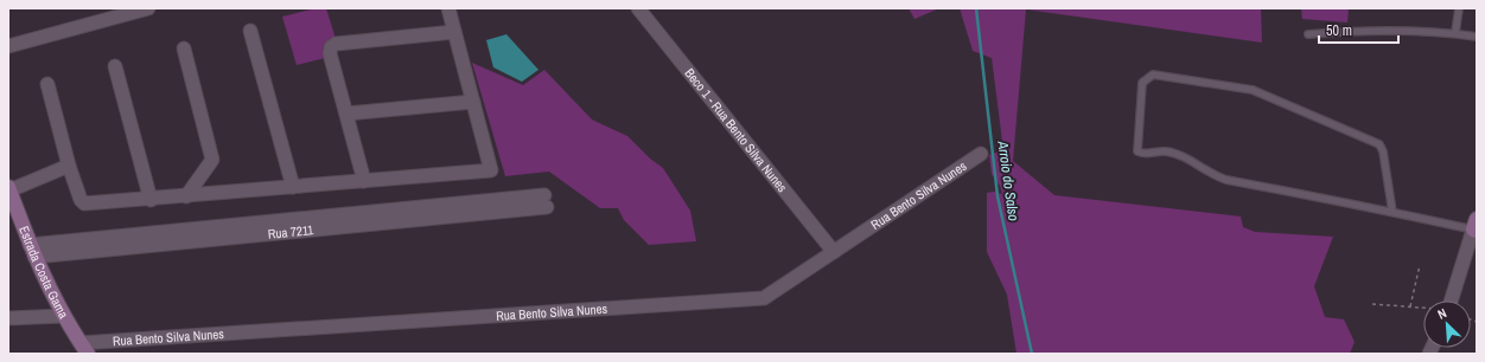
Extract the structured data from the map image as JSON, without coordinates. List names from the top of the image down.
{
  "streets": {
    "main road": ["Estrada Costa Gama"],
    "street": ["Beco 1 - Rua Bento Silva Nunes", "Rua Bento Silva Nunes"]
  },
  "crossings": [
    ["Beco 1 - Rua Bento Silva Nunes", "Rua Bento Silva Nunes"],
    ["Rua Bento Silva Nunes", "Estrada Costa Gama"]
  ],
  "water": ["Arroio do Salso"],
  "scale_bar": "50 m",
  "north": "top left"
}
